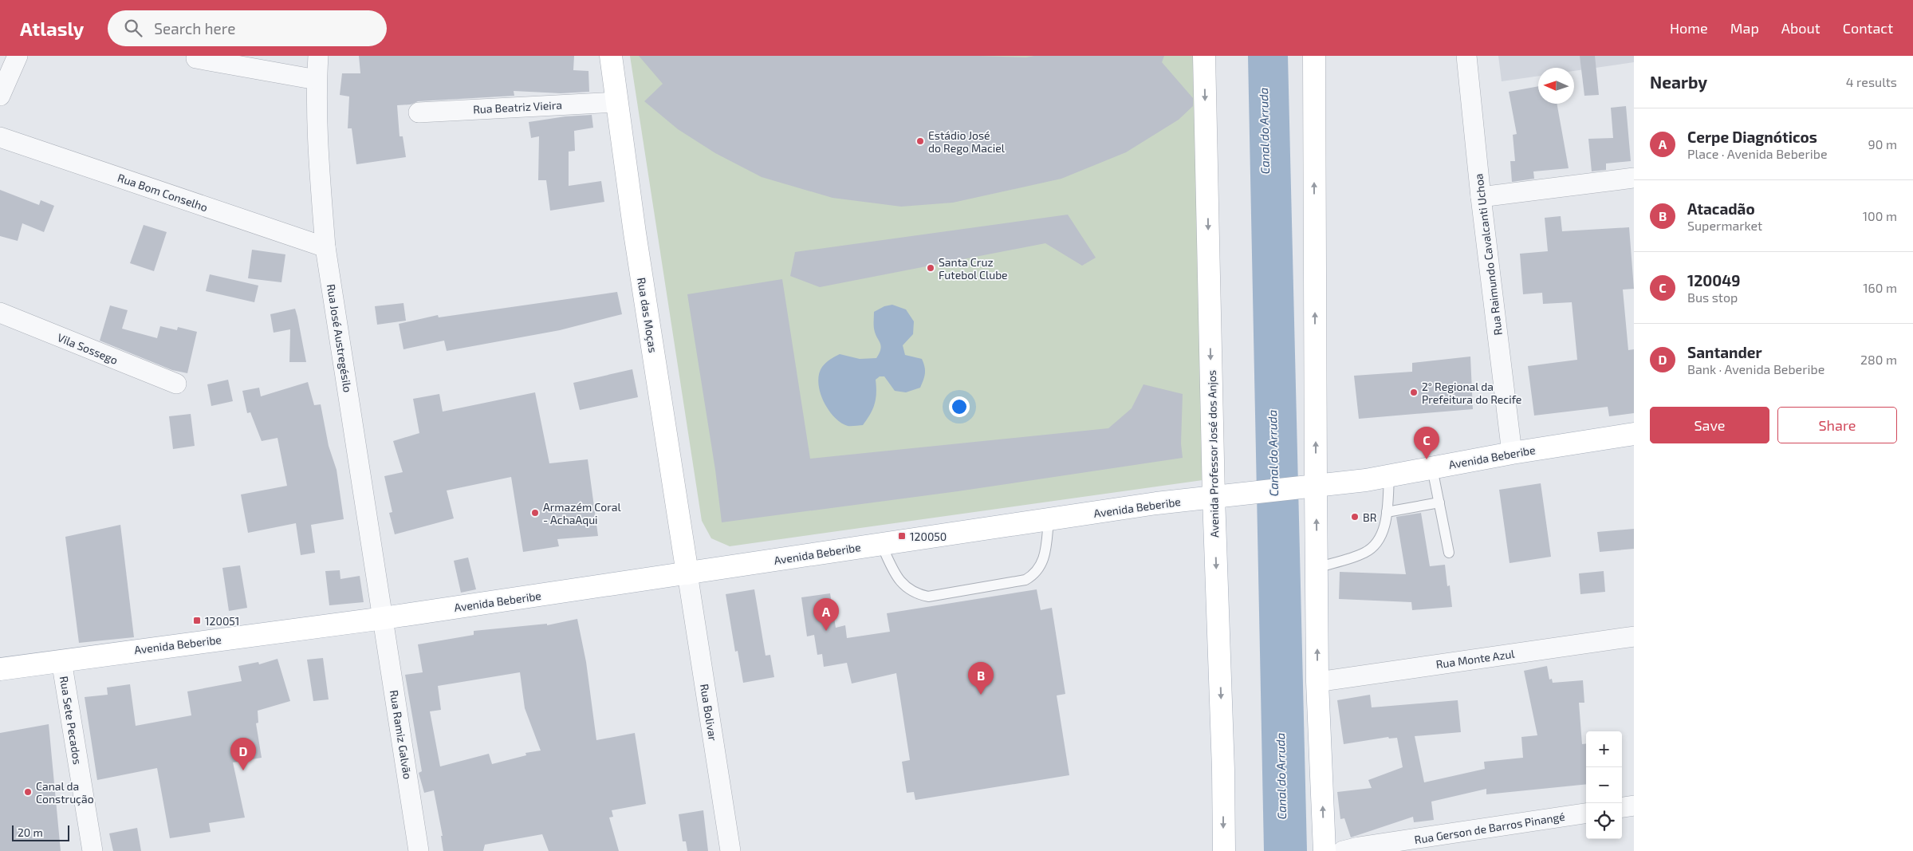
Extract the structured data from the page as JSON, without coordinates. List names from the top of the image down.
{
  "streets": {
    "main road": ["Rua das Moças", "Avenida Professor José dos Anjos", "Avenida Beberibe"],
    "street": [
      "Rua Beatriz Vieira",
      "Rua Bom Conselho",
      "Rua Raimundo Cavalcanti Uchoa",
      "Rua José Austregésilo",
      "Vila Sossego",
      "Rua Monte Azul",
      "Rua Bolivar",
      "Rua Sete Pecados",
      "Rua Ramiz Galvão",
      "Rua Gerson de Barros Pinangé"
    ]
  },
  "crossings": [
    ["Rua Beatriz Vieira", "Rua das Moças"],
    ["Rua Bom Conselho", "Rua José Austregésilo"],
    ["Rua Raimundo Cavalcanti Uchoa", "Avenida Beberibe"],
    ["Rua das Moças", "Avenida Beberibe"],
    ["Rua das Moças", "Rua Bolivar"],
    ["Rua José Austregésilo", "Avenida Beberibe"],
    ["Rua José Austregésilo", "Rua Ramiz Galvão"],
    ["Avenida Professor José dos Anjos", "Avenida Beberibe"],
    ["Avenida Beberibe", "Rua Bolivar"],
    ["Avenida Beberibe", "Rua Sete Pecados"],
    ["Avenida Beberibe", "Rua Ramiz Galvão"]
  ],
  "water": ["Canal do Arruda"],
  "places": {
    "other": [
      "Estádio José do Rego Maciel",
      "Santa Cruz Futebol Clube",
      "2° Regional da Prefeitura do Recife",
      "Armazém Coral - AchaAqui",
      "BR",
      "Canal da Construção"
    ],
    "transit": ["120050", "120051"]
  },
  "scale_bar": "20 m",
  "north": "left",
  "page": {
    "header": "Atlasly",
    "search": "Search here",
    "nav": [
      "Home",
      "Map",
      "About",
      "Contact"
    ],
    "heading": ["Nearby", "4 results"],
    "list": [
      {
        "mark": "A",
        "name": "Cerpe Diagnóticos",
        "note": "Place · Avenida Beberibe",
        "value": "90 m"
      },
      {
        "mark": "B",
        "name": "Atacadão",
        "note": "Supermarket",
        "value": "100 m"
      },
      {
        "mark": "C",
        "name": "120049",
        "note": "Bus stop",
        "value": "160 m"
      },
      {
        "mark": "D",
        "name": "Santander",
        "note": "Bank · Avenida Beberibe",
        "value": "280 m"
      }
    ],
    "buttons": ["Save", "Share"],
    "pins": [
      "C",
      "A",
      "B",
      "D"
    ],
    "map_buttons": ["+", "−"],
    "scale": "20 m"
  }
}
